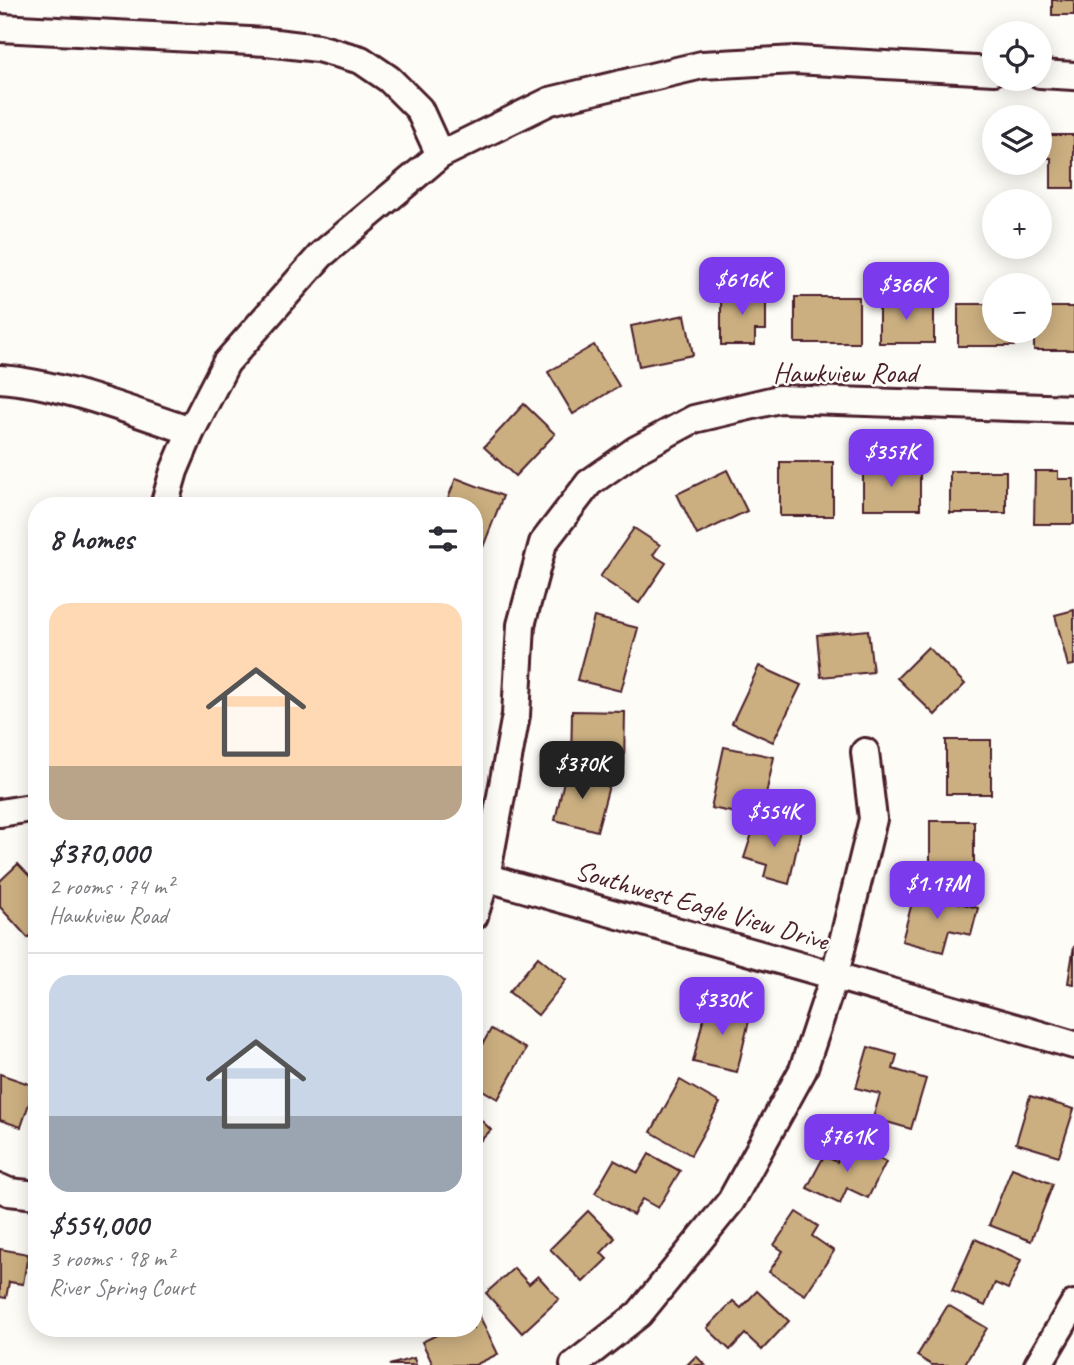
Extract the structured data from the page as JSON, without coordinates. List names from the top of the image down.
{
  "streets": {
    "street": ["Hawkview Road", "Southwest Eagle View Drive"]
  },
  "page": {
    "map_buttons": ["+", "−"],
    "price": [
      "$616K",
      "$366K",
      "$357K",
      "$370K",
      "$554K",
      "$1.17M",
      "$330K",
      "$761K"
    ],
    "heading": "8 homes",
    "list": [
      {
        "name": "$370,000",
        "note": "2 rooms · 74 m² · Hawkview Road"
      },
      {
        "name": "$554,000",
        "note": "3 rooms · 98 m² · River Spring Court"
      }
    ]
  }
}
